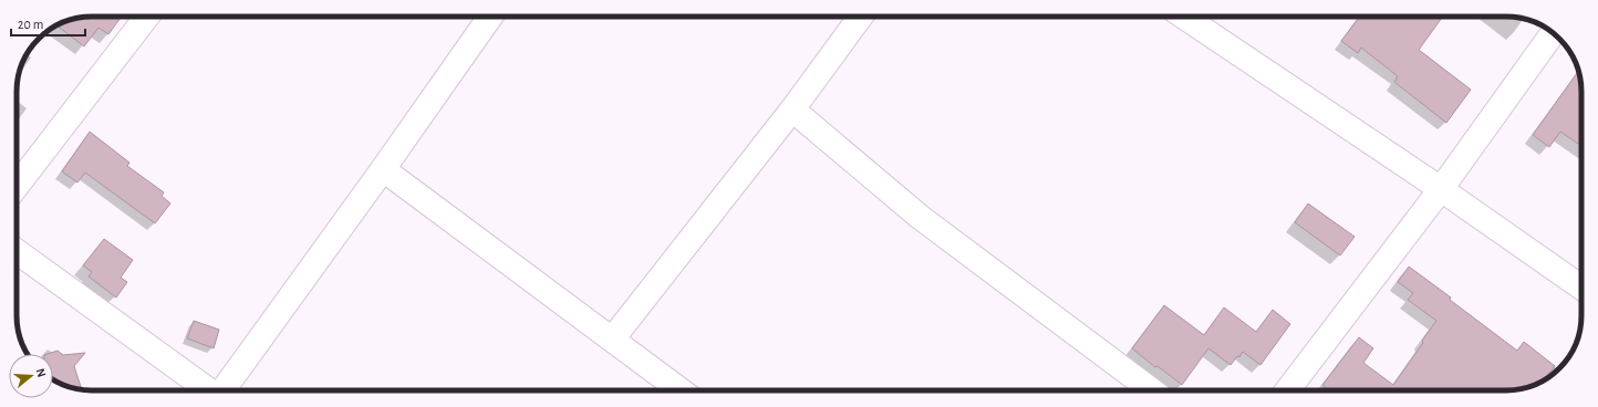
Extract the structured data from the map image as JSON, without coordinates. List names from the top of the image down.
{
  "scale_bar": "20 m",
  "north": "right"
}
